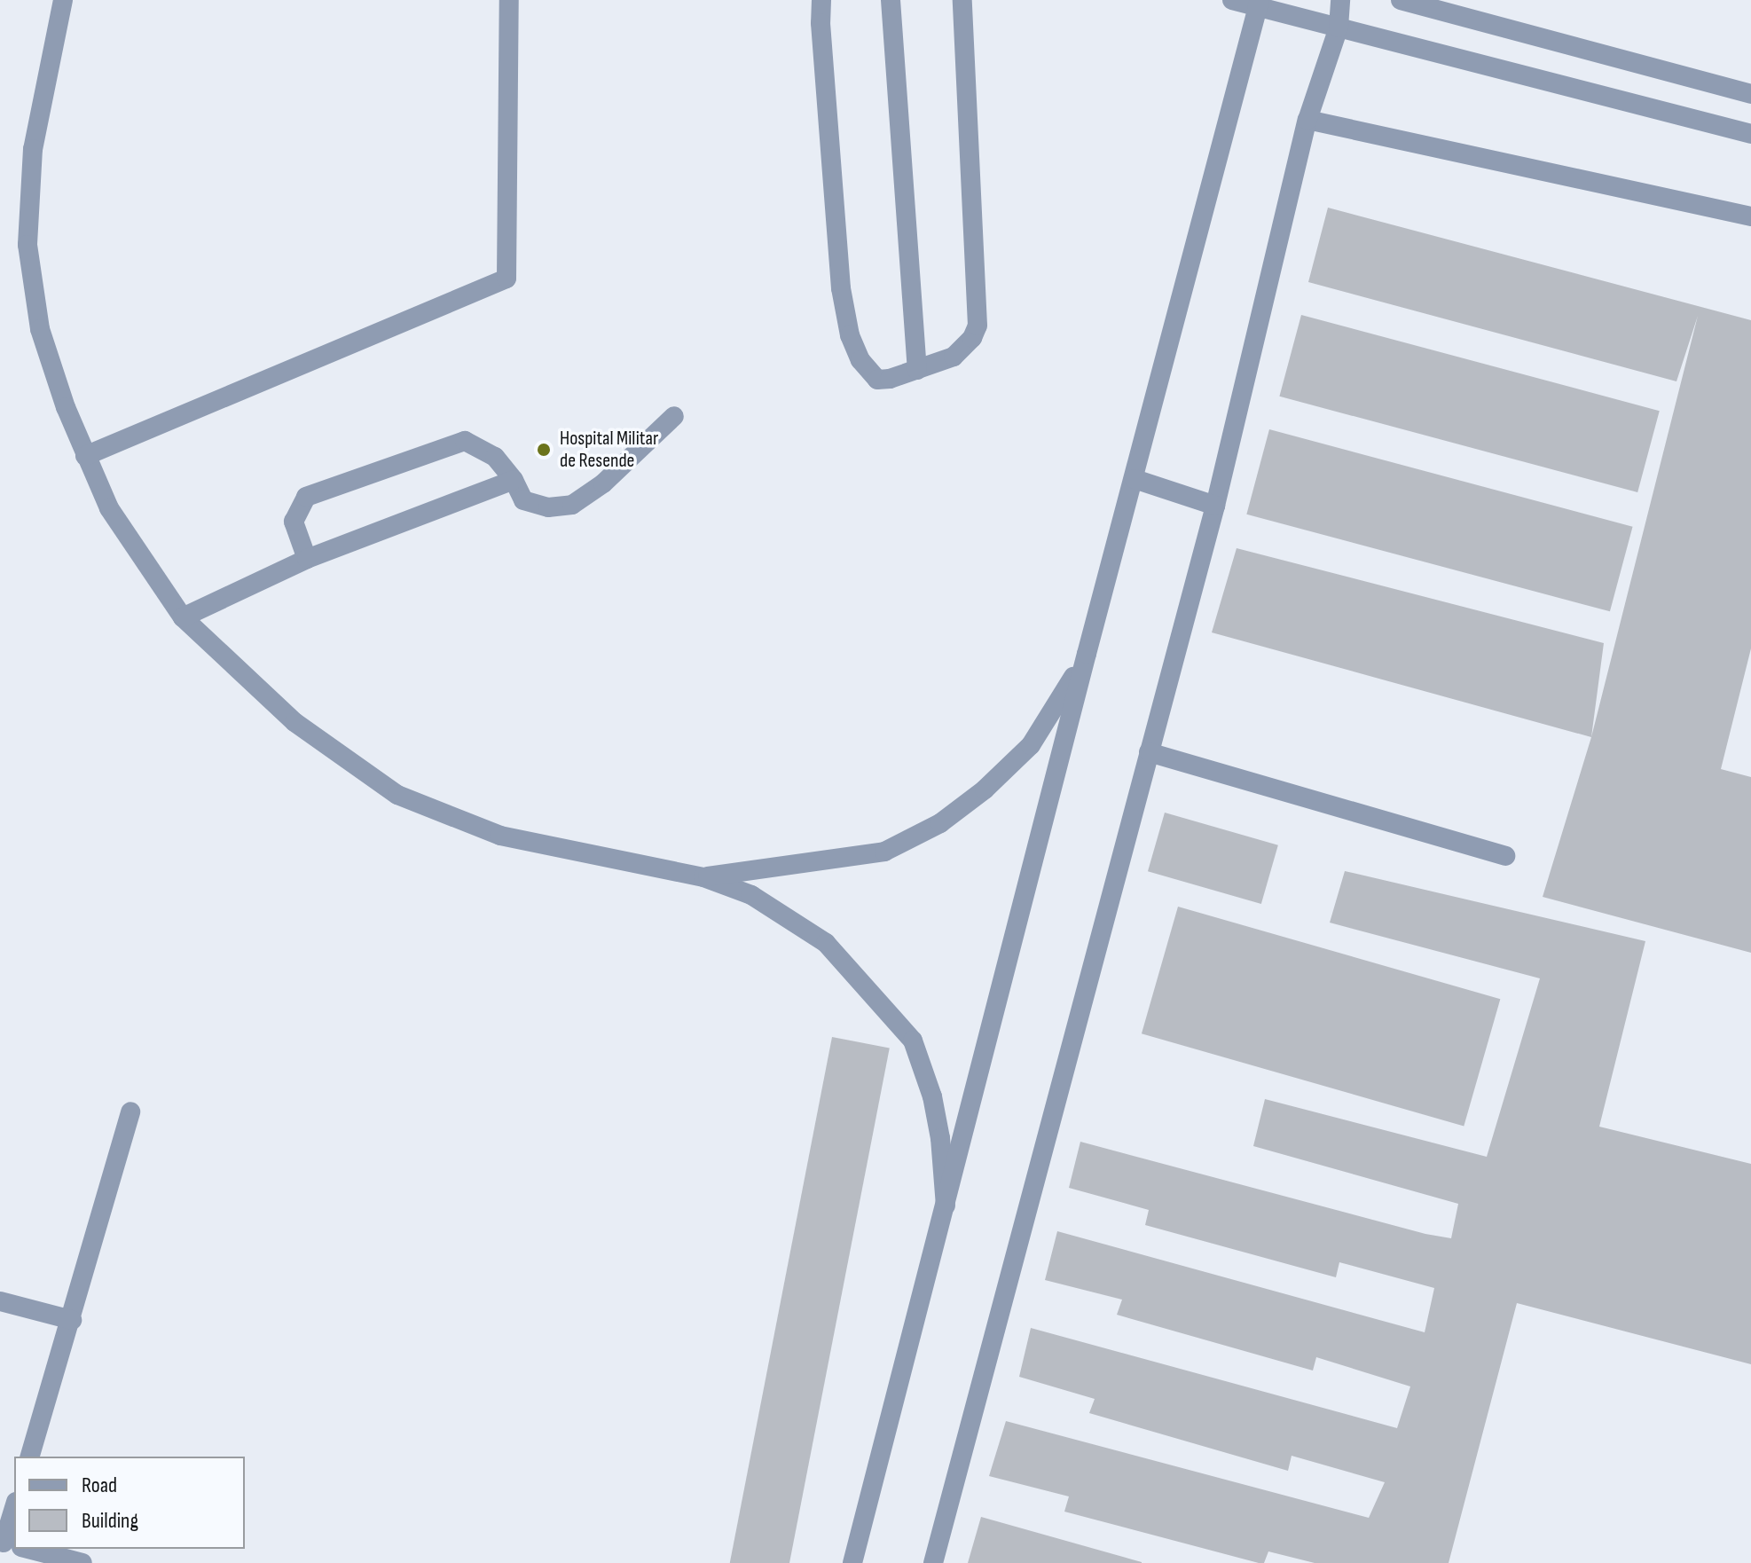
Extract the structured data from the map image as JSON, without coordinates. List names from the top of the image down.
{
  "places": ["Hospital Militar de Resende"],
  "legend": ["Road", "Building"]
}
